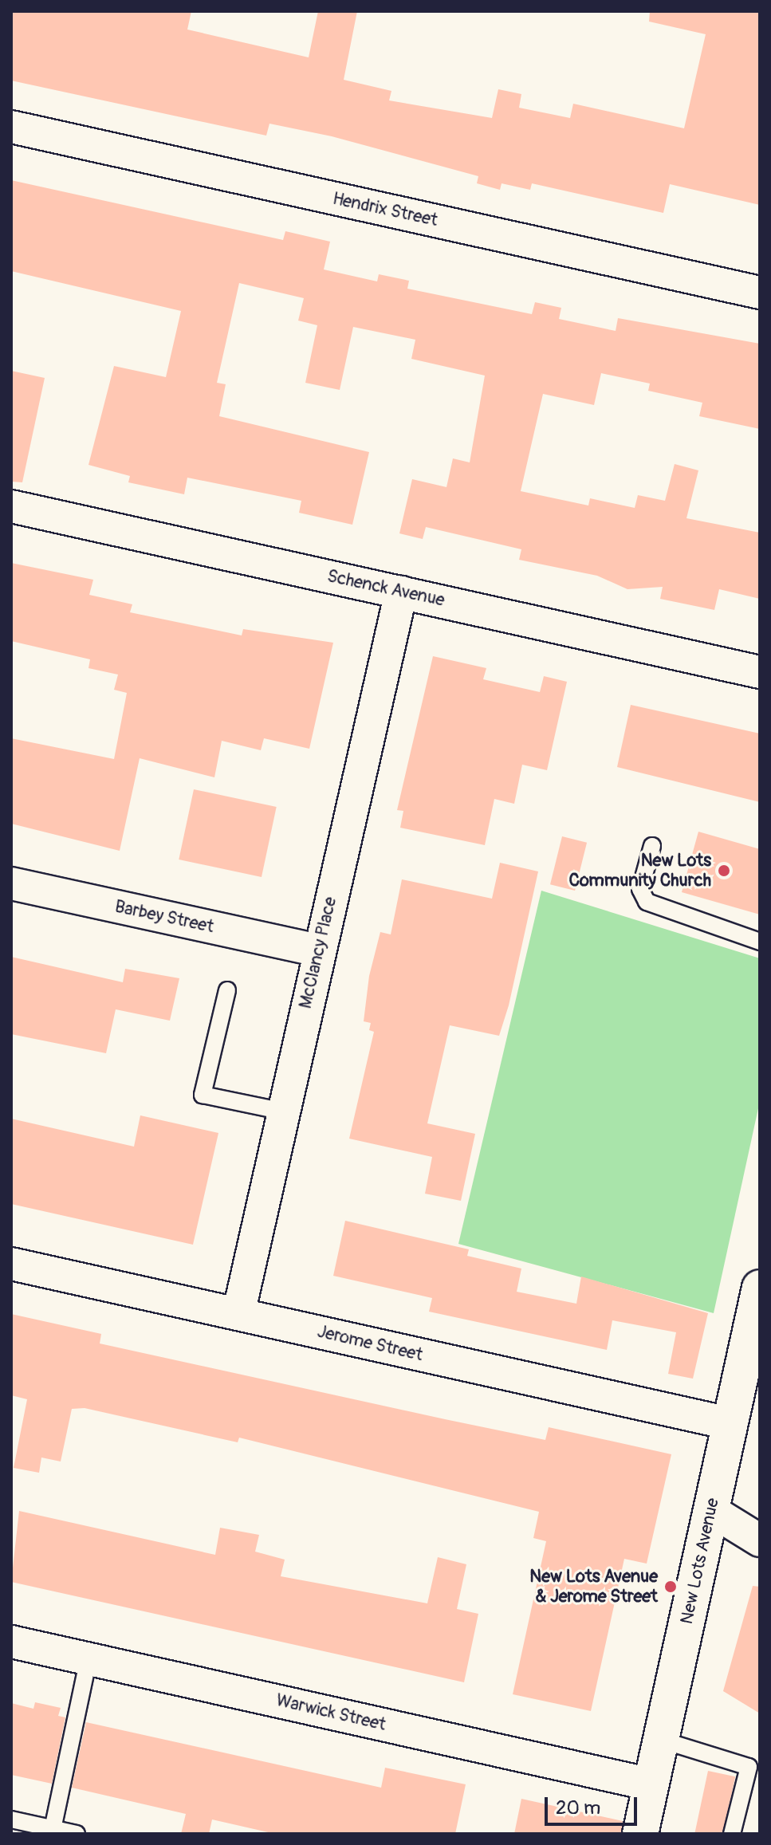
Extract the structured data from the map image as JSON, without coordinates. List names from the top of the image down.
{
  "streets": {
    "street": [
      "Hendrix Street",
      "Schenck Avenue",
      "Barbey Street",
      "McClancy Place",
      "Jerome Street",
      "New Lots Avenue",
      "Warwick Street"
    ]
  },
  "crossings": [
    ["Schenck Avenue", "McClancy Place"],
    ["Barbey Street", "McClancy Place"],
    ["McClancy Place", "Jerome Street"],
    ["Jerome Street", "New Lots Avenue"],
    ["New Lots Avenue", "Warwick Street"]
  ],
  "places": ["New Lots Community Church", "New Lots Avenue & Jerome Street"],
  "scale_bar": "20 m"
}
